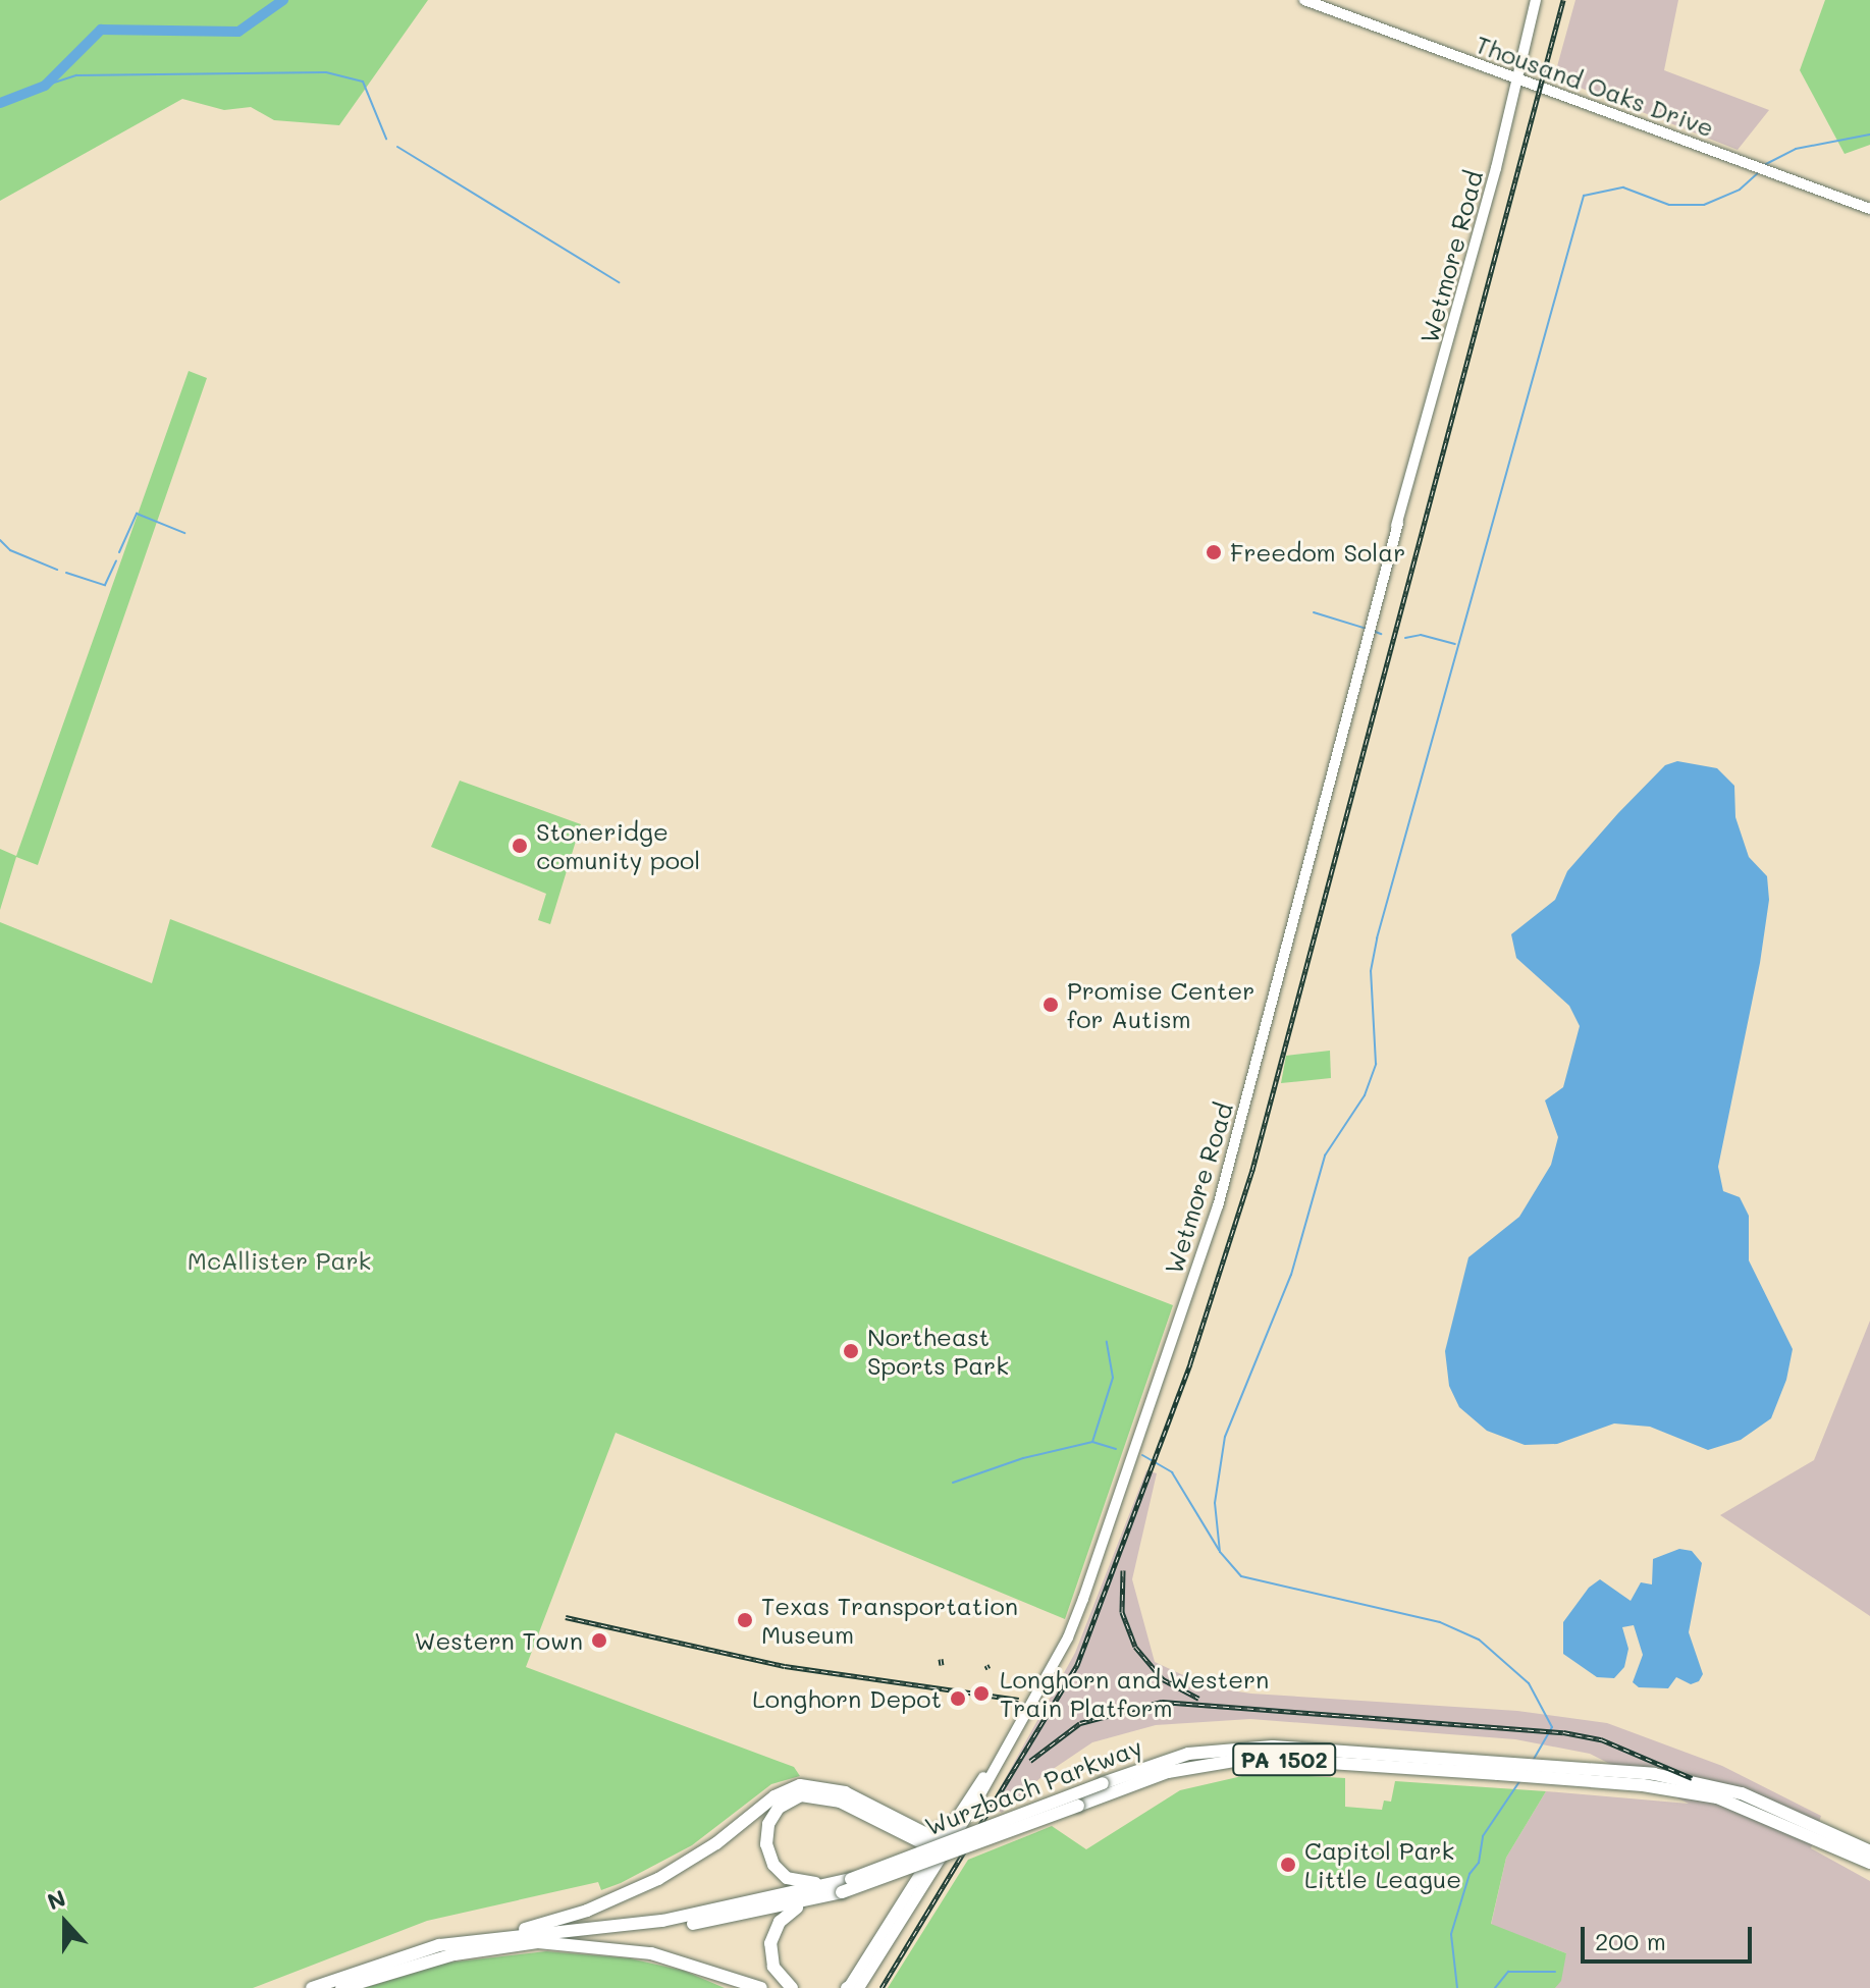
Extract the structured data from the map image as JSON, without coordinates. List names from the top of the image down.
{
  "streets": {
    "highway": ["PA 1502", "Wurzbach Parkway"],
    "main road": ["Thousand Oaks Drive", "Wetmore Road"]
  },
  "crossings": [
    ["Thousand Oaks Drive", "Wetmore Road"]
  ],
  "parks": ["McAllister Park"],
  "places": [
    "Freedom Solar",
    "Stoneridge comunity pool",
    "Promise Center for Autism",
    "Northeast Sports Park",
    "Texas Transportation Museum",
    "Western Town",
    "Longhorn and Western Train Platform",
    "Longhorn Depot",
    "Capitol Park Little League"
  ],
  "scale_bar": "200 m",
  "north": "top"
}
